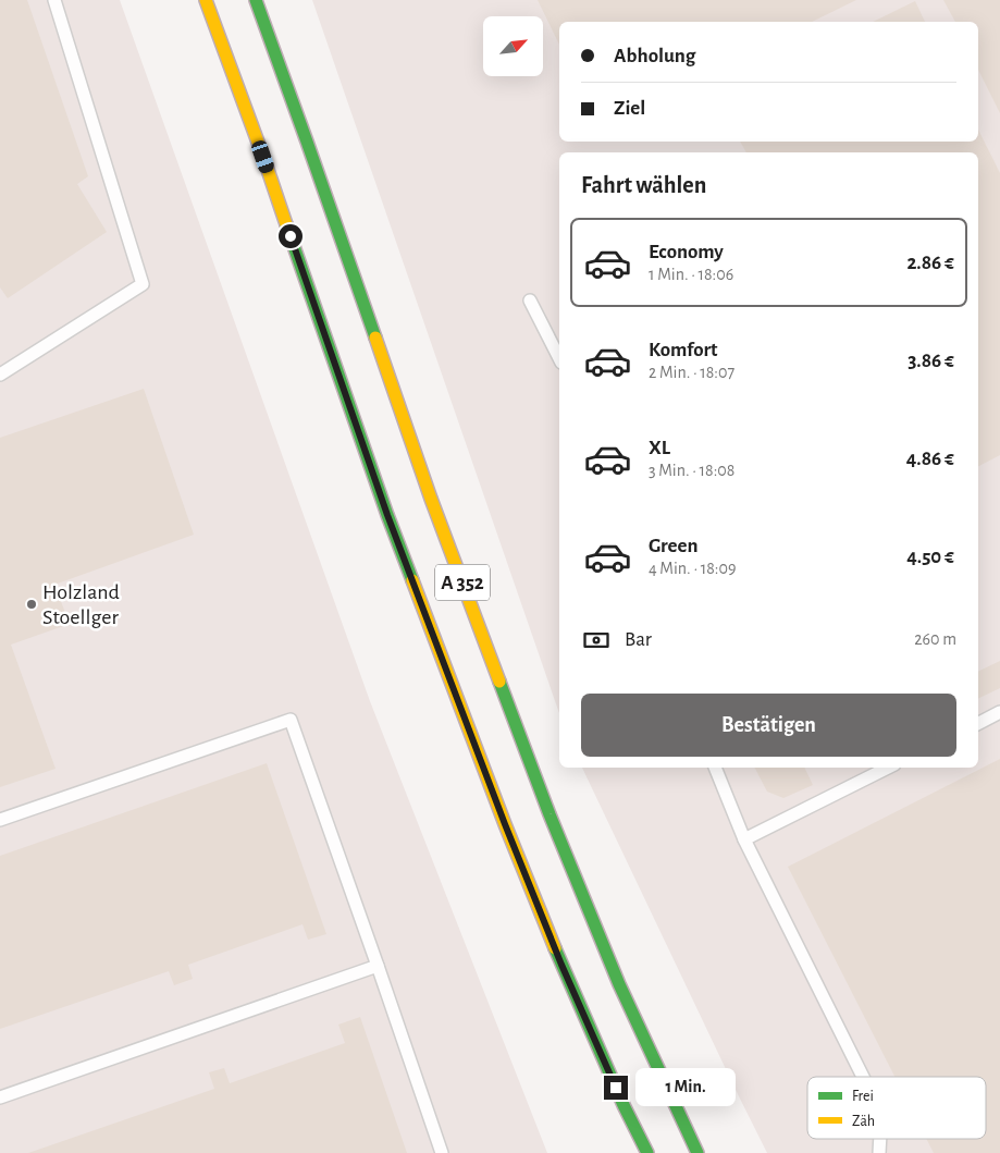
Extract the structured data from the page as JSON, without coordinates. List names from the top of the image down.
{
  "streets": {
    "highway": ["A 352"]
  },
  "places": ["Holzland Stoellger"],
  "legend": ["Frei", "Zäh"],
  "north": "top right",
  "page": {
    "banner": ["Abholung", "Ziel"],
    "heading": "Fahrt wählen",
    "list": [
      {
        "name": "Economy",
        "note": "1 Min. · 18:06",
        "value": "2.86 €"
      },
      {
        "name": "Komfort",
        "note": "2 Min. · 18:07",
        "value": "3.86 €"
      },
      {
        "name": "XL",
        "note": "3 Min. · 18:08",
        "value": "4.86 €"
      },
      {
        "name": "Green",
        "note": "4 Min. · 18:09",
        "value": "4.50 €"
      }
    ],
    "pay": ["Bar", "260 m"],
    "buttons": "Bestätigen",
    "bubble": "1 Min."
  }
}
